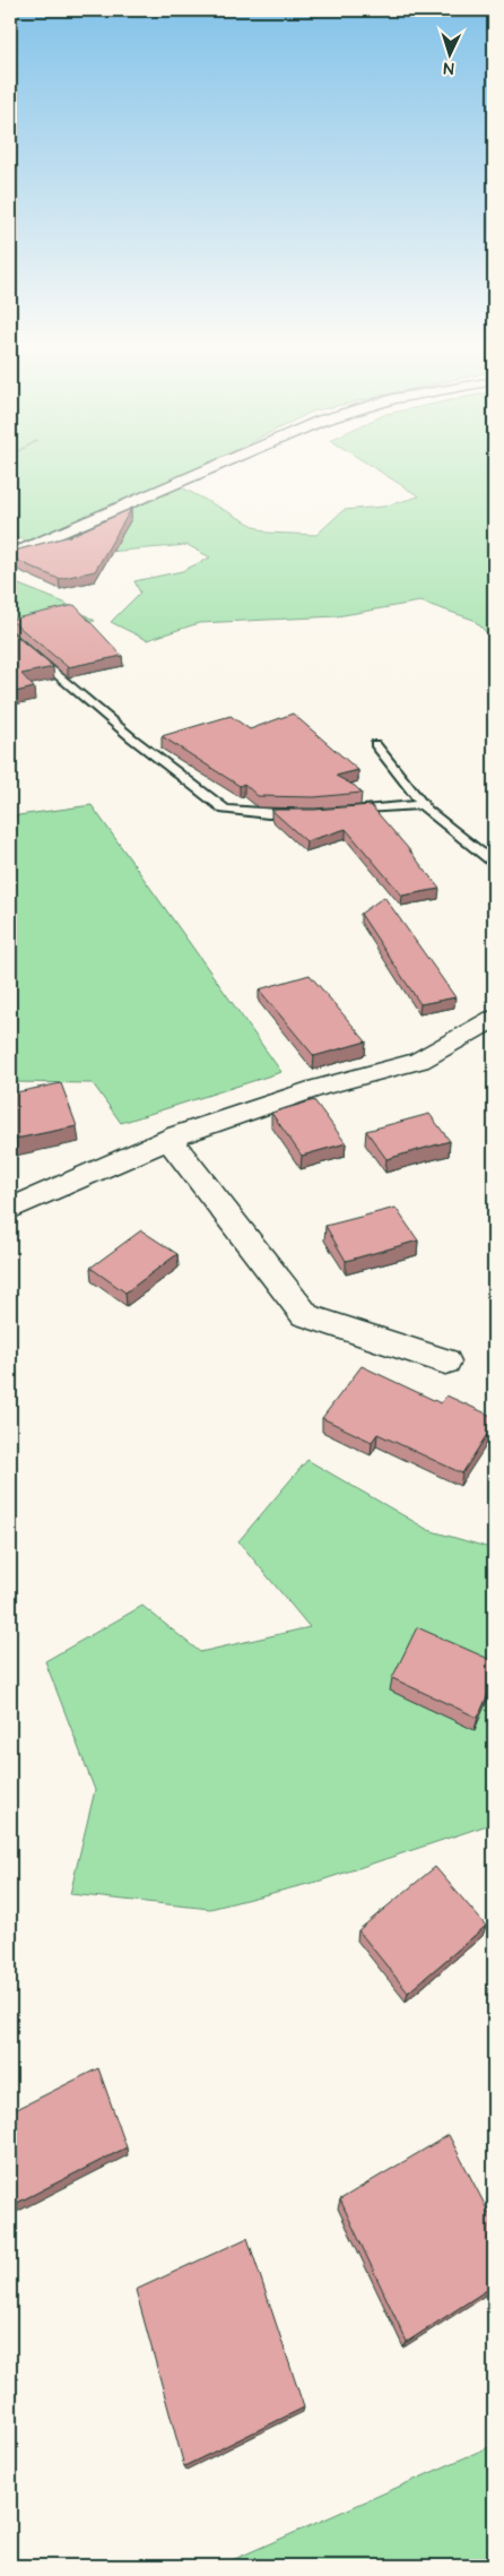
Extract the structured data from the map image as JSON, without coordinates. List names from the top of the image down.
{
  "north": "bottom"
}
